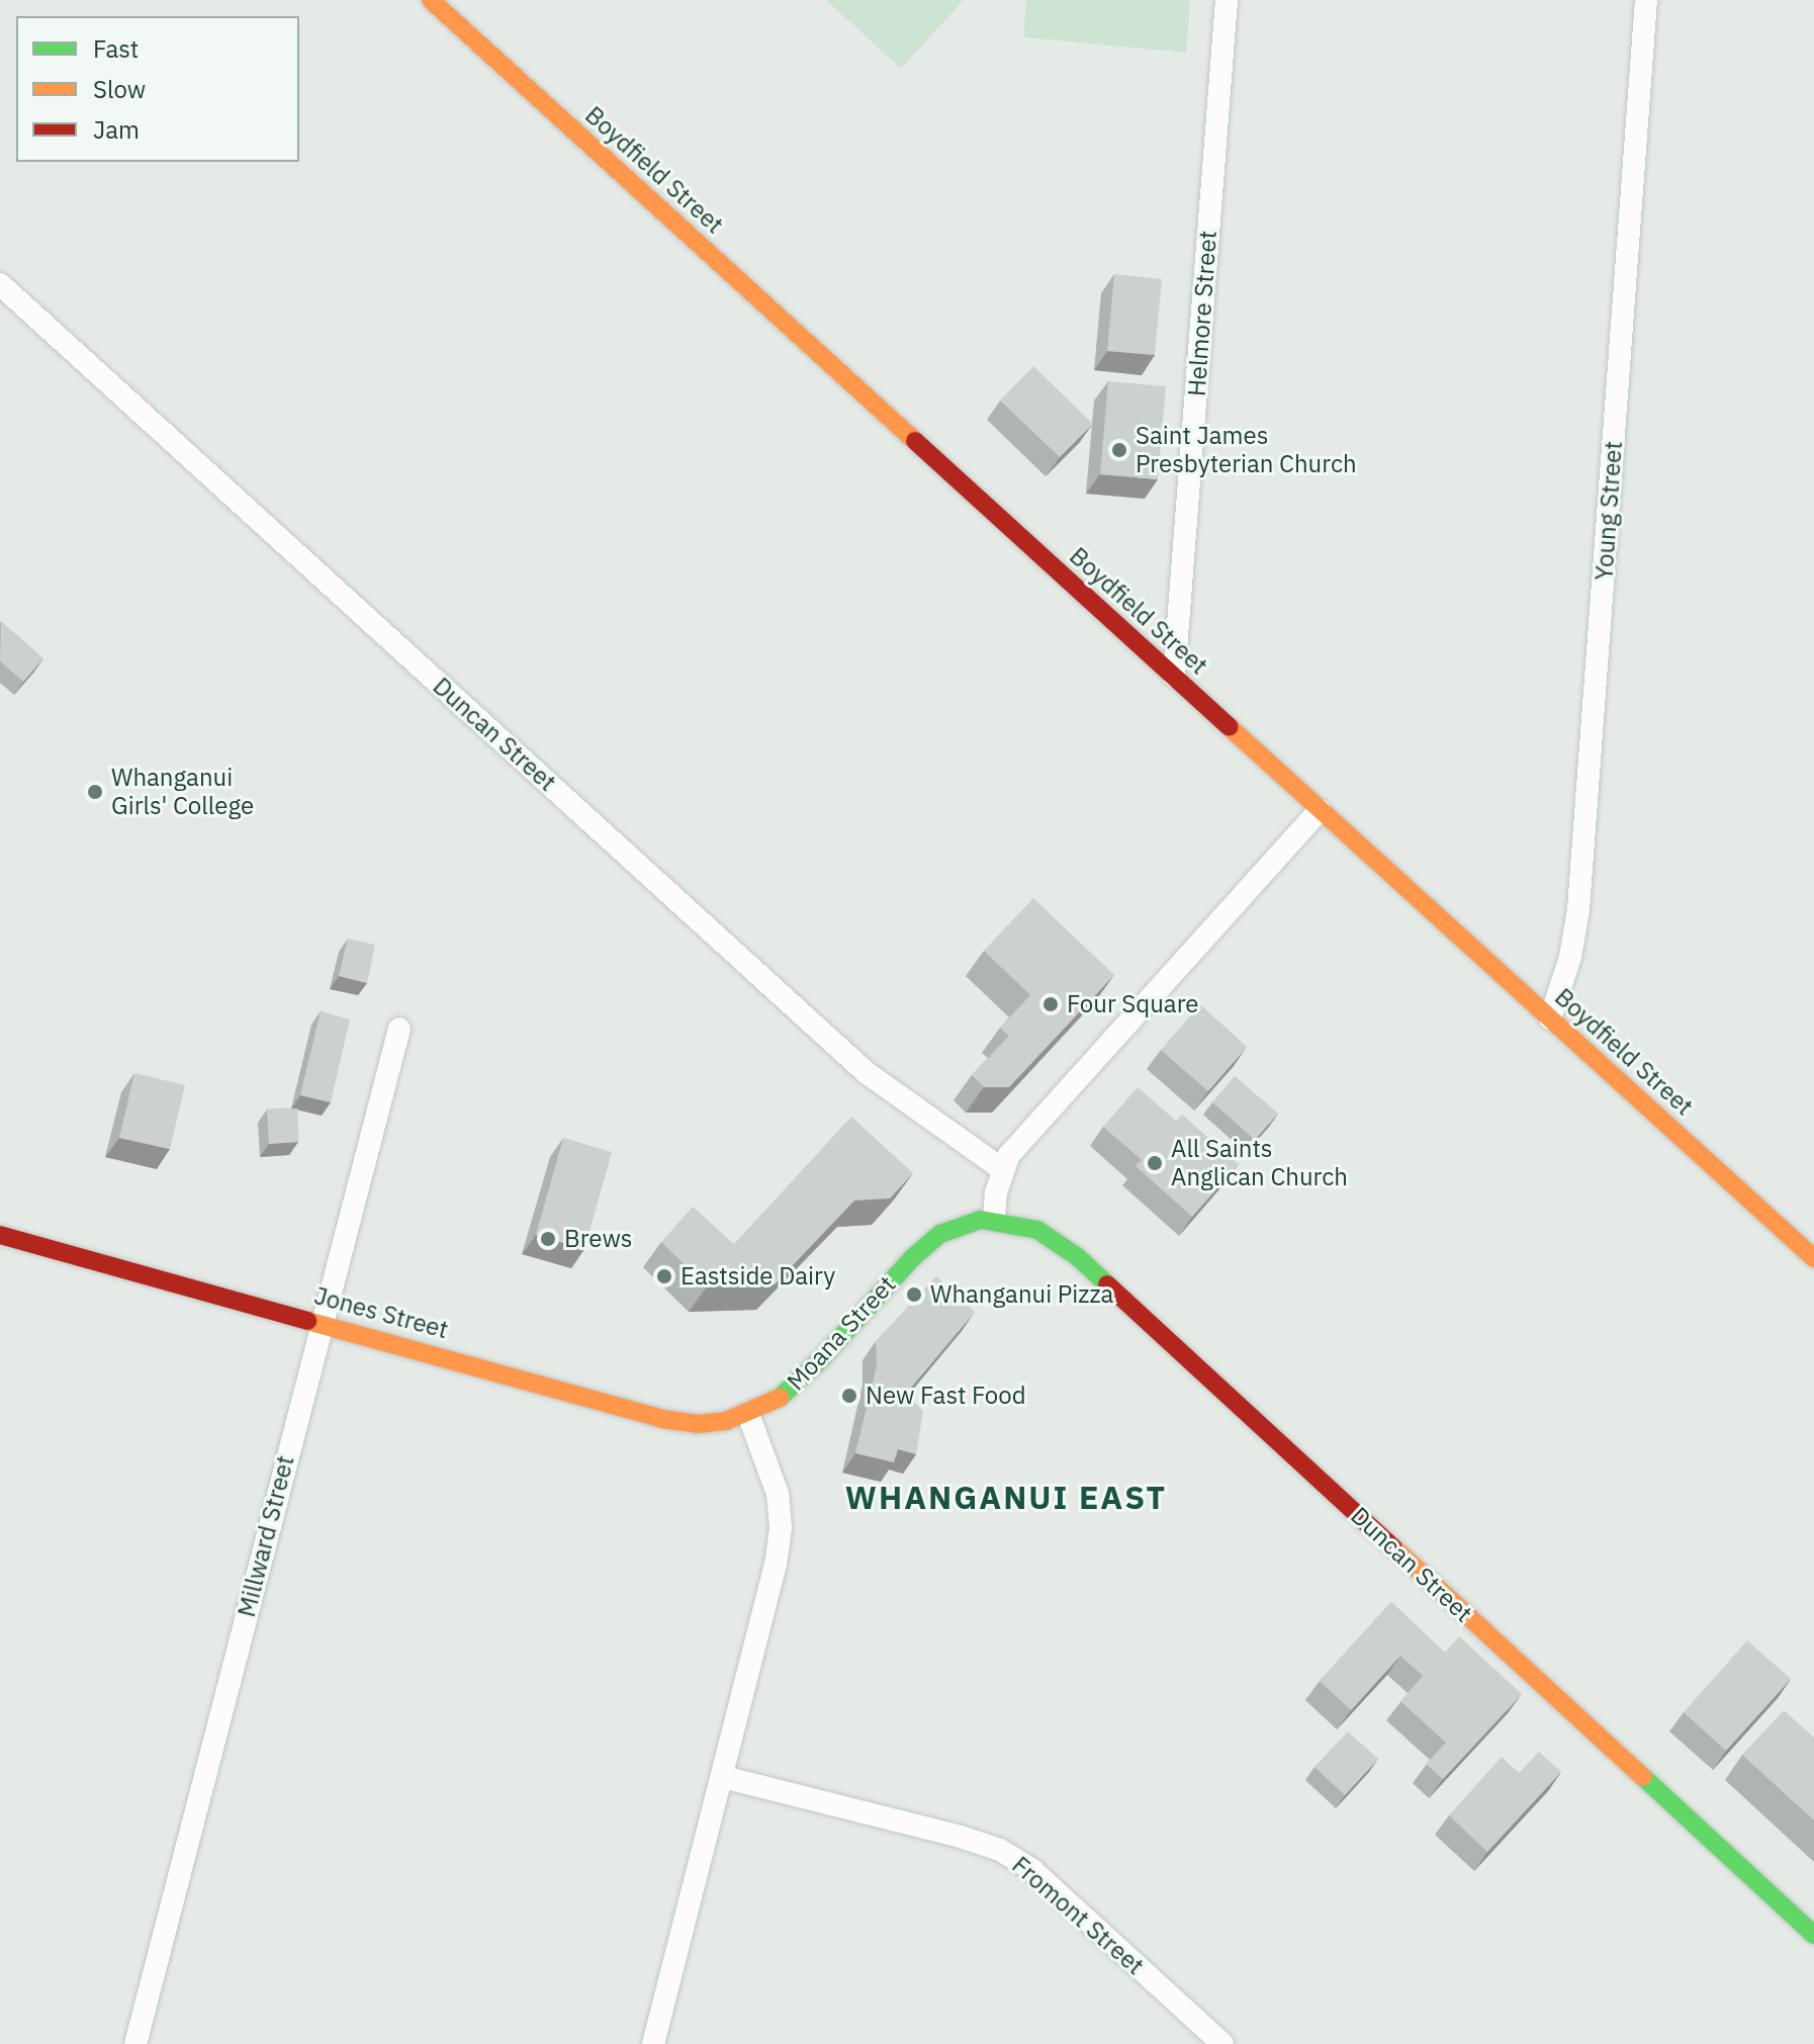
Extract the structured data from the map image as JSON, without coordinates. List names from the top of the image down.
{
  "streets": {
    "main road": [
      "Boydfield Street",
      "Duncan Street",
      "Jones Street",
      "Moana Street"
    ],
    "street": [
      "Helmore Street",
      "Young Street",
      "Millward Street",
      "Fromont Street"
    ]
  },
  "crossings": [
    ["Boydfield Street", "Helmore Street"],
    ["Boydfield Street", "Young Street"],
    ["Duncan Street", "Moana Street"],
    ["Jones Street", "Moana Street"],
    ["Jones Street", "Millward Street"]
  ],
  "districts": ["WHANGANUI EAST"],
  "places": [
    "Saint James Presbyterian Church",
    "Whanganui Girls' College",
    "Four Square",
    "All Saints Anglican Church",
    "Brews",
    "Eastside Dairy",
    "Whanganui Pizza",
    "New Fast Food"
  ],
  "legend": ["Fast", "Slow", "Jam"]
}
